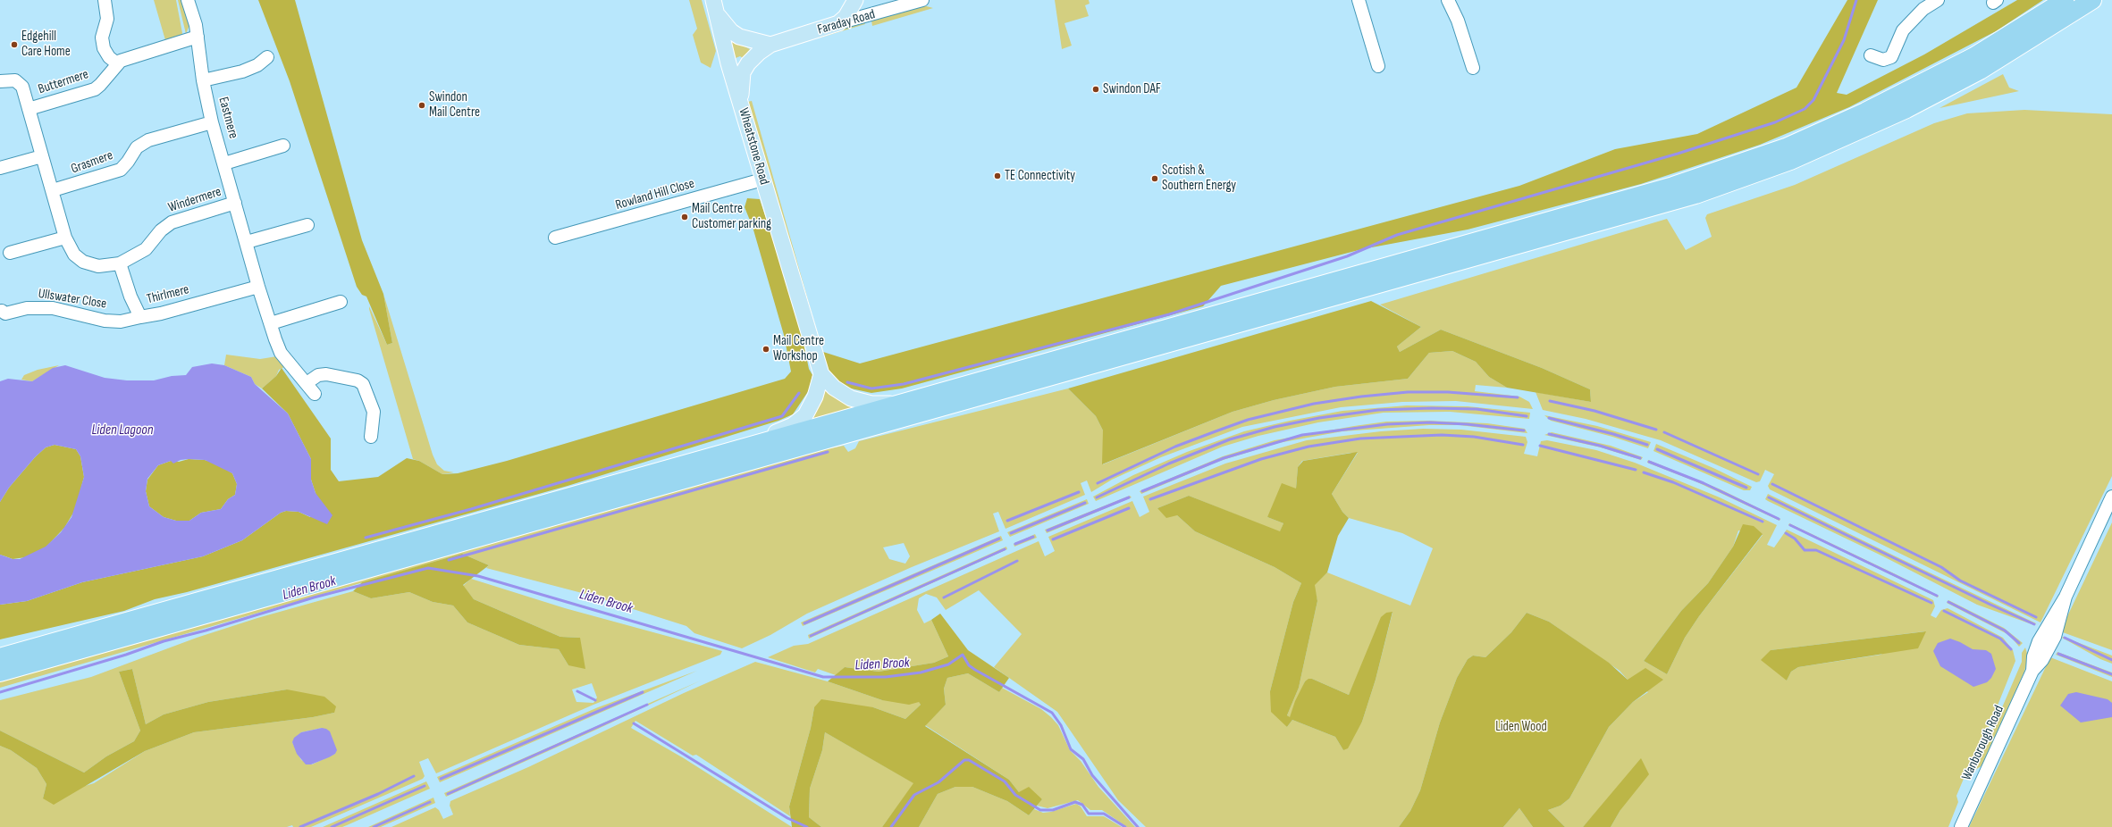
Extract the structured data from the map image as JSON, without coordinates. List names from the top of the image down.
{
  "streets": {
    "main road": ["Faraday Road", "Wheatstone Road"],
    "street": [
      "Buttermere",
      "Eastmere",
      "Grasmere",
      "Rowland Hill Close",
      "Windermere",
      "Thirlmere",
      "Ullswater Close",
      "Wanborough Road"
    ]
  },
  "crossings": [
    ["Faraday Road", "Wheatstone Road"],
    ["Buttermere", "Eastmere"],
    ["Buttermere", "Windermere"],
    ["Eastmere", "Grasmere"],
    ["Eastmere", "Windermere"],
    ["Eastmere", "Thirlmere"],
    ["Wheatstone Road", "Rowland Hill Close"],
    ["Grasmere", "Windermere"],
    ["Windermere", "Thirlmere"],
    ["Thirlmere", "Ullswater Close"]
  ],
  "water": ["Liden Lagoon", "Liden Brook"],
  "parks": ["Liden Wood"],
  "places": [
    "Edgehill Care Home",
    "Swindon DAF",
    "Swindon Mail Centre",
    "TE Connectivity",
    "Scotish & Southern Energy",
    "Mail Centre Customer parking",
    "Mail Centre Workshop"
  ]
}
